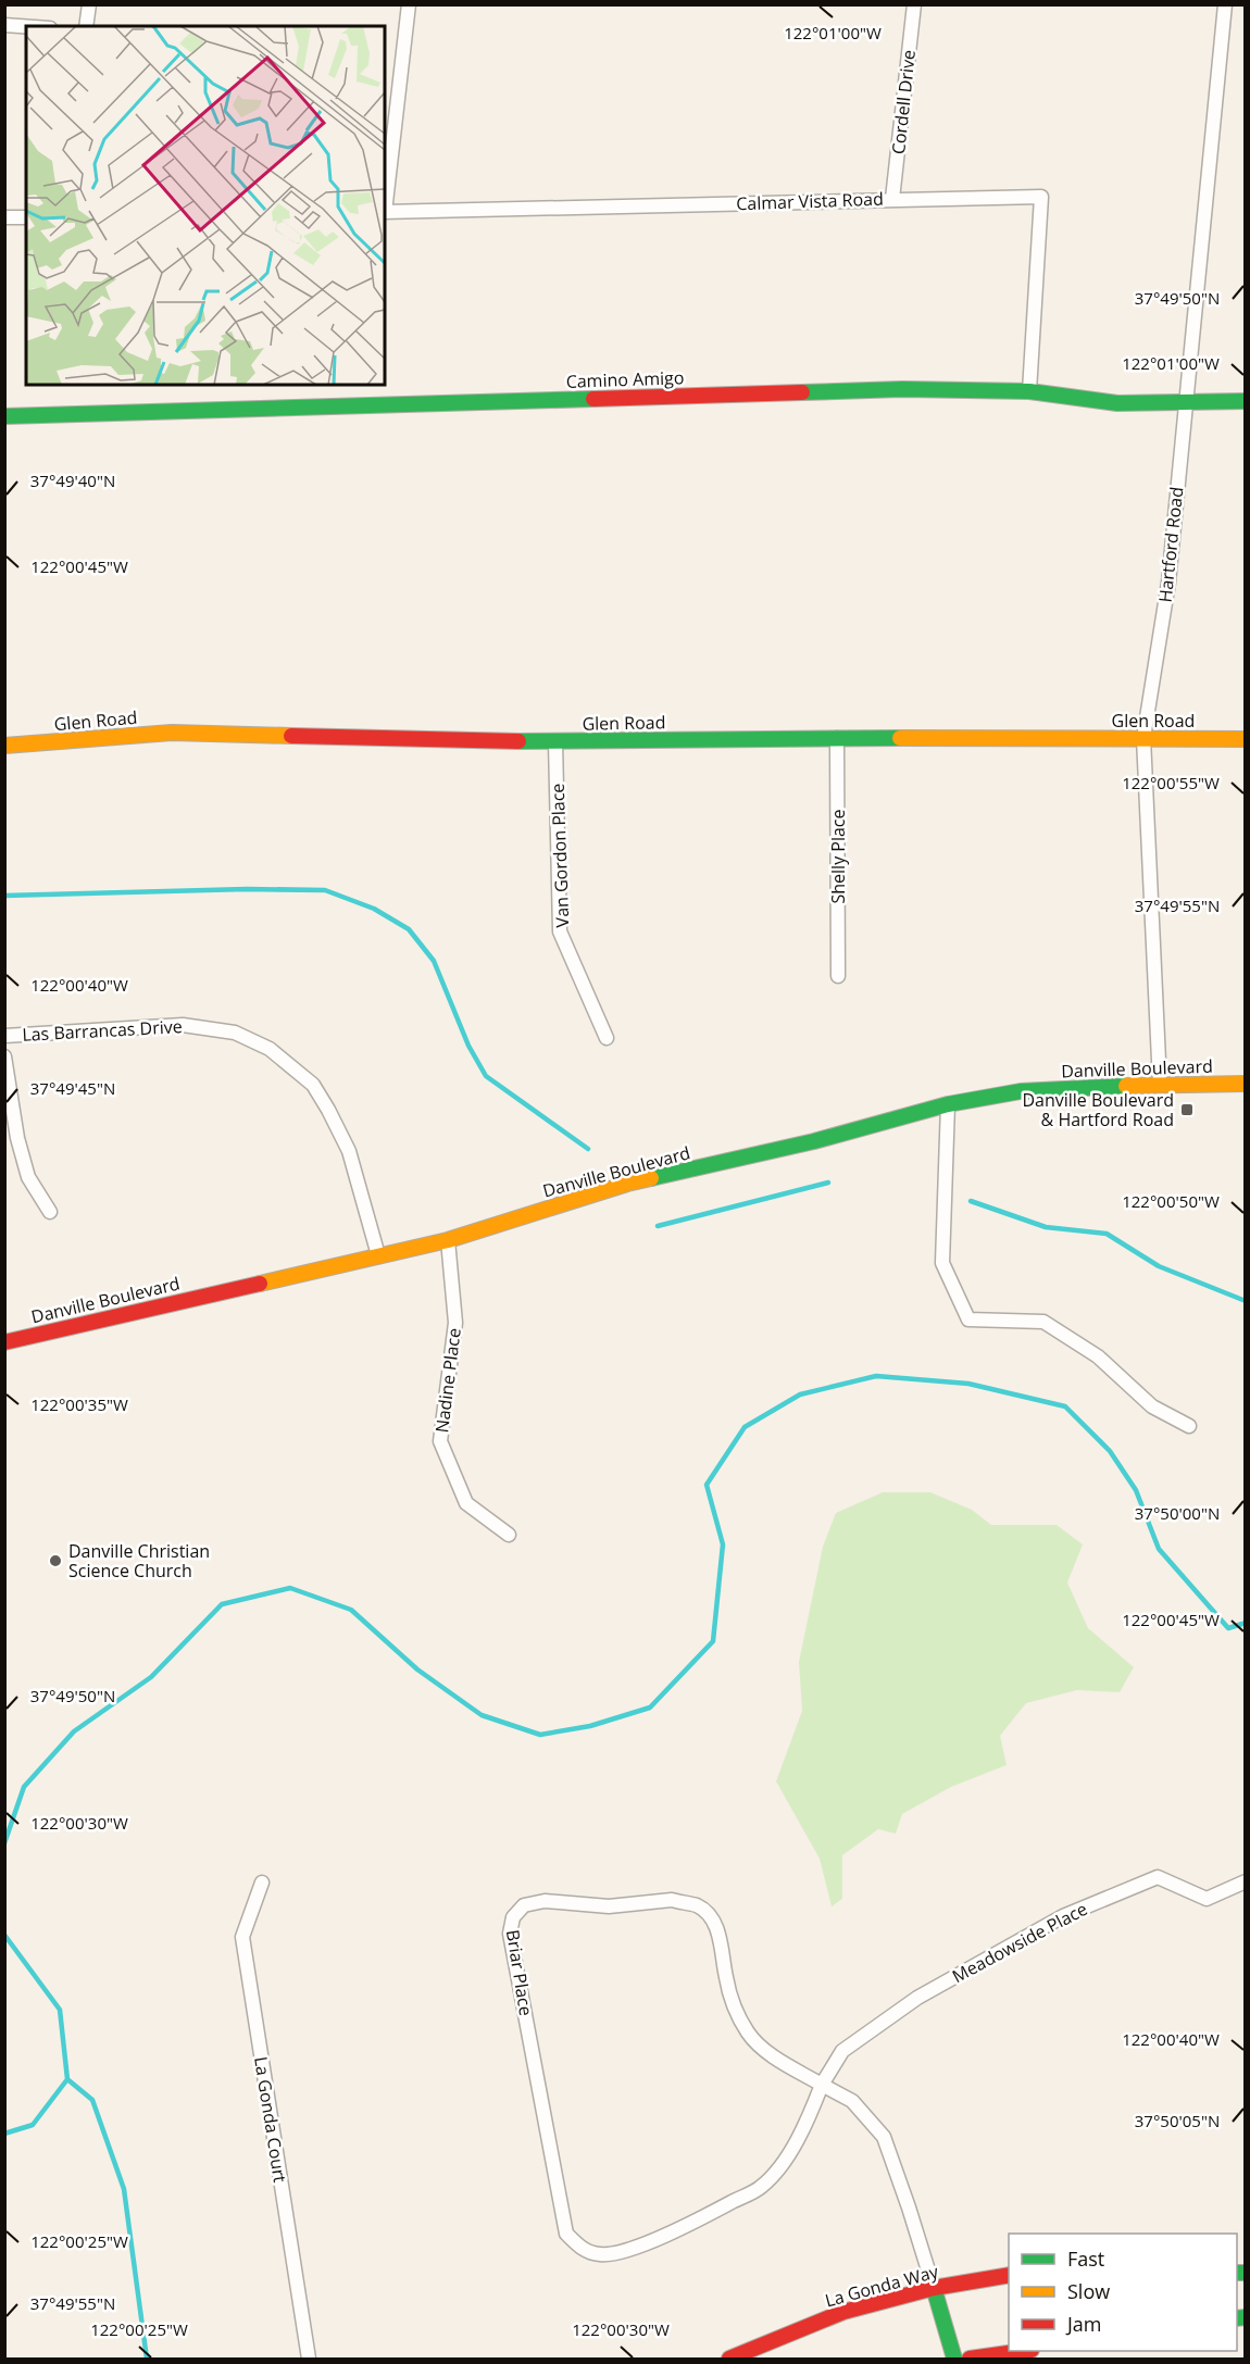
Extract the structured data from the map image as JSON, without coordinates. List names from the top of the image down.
{
  "streets": {
    "main road": [
      "Camino Amigo",
      "Glen Road",
      "Danville Boulevard",
      "La Gonda Way"
    ],
    "street": [
      "Cordell Drive",
      "Calmar Vista Road",
      "Hartford Road",
      "Van Gordon Place",
      "Shelly Place",
      "Las Barrancas Drive",
      "Nadine Place",
      "Meadowside Place",
      "Briar Place",
      "La Gonda Court"
    ]
  },
  "crossings": [
    ["Cordell Drive", "Calmar Vista Road"],
    ["Calmar Vista Road", "Camino Amigo"],
    ["Camino Amigo", "Hartford Road"],
    ["Hartford Road", "Glen Road"],
    ["Hartford Road", "Danville Boulevard"],
    ["Glen Road", "Van Gordon Place"],
    ["Glen Road", "Shelly Place"],
    ["Las Barrancas Drive", "Danville Boulevard"],
    ["Danville Boulevard", "Nadine Place"],
    ["Meadowside Place", "Briar Place"]
  ],
  "places": {
    "transit": ["Danville Boulevard & Hartford Road"],
    "other": ["Danville Christian Science Church"]
  },
  "legend": ["Fast", "Slow", "Jam"],
  "coordinates": [
    "122°01'00\"W",
    "37°49'50\"N",
    "37°49'40\"N",
    "122°00'45\"W",
    "122°00'55\"W",
    "37°49'55\"N",
    "122°00'40\"W",
    "37°49'45\"N",
    "122°00'50\"W",
    "122°00'35\"W",
    "37°50'00\"N",
    "122°00'30\"W",
    "37°50'05\"N",
    "122°00'25\"W"
  ]
}
